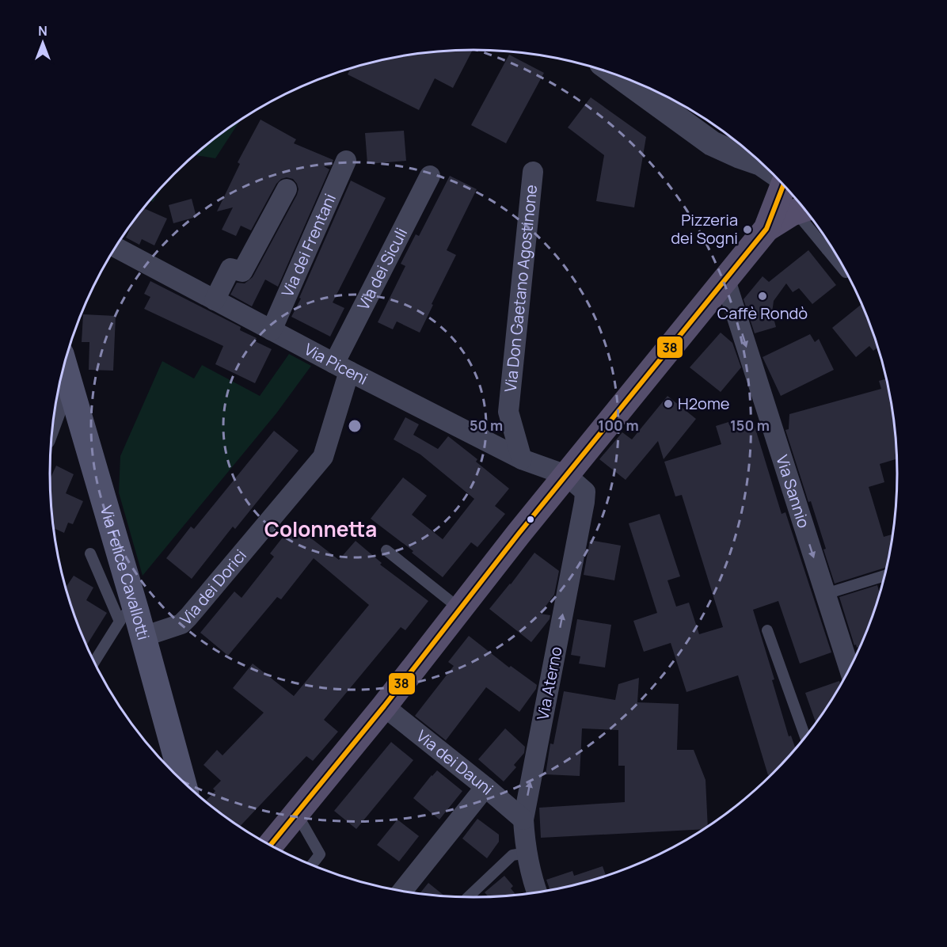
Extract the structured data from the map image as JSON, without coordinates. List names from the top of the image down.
{
  "streets": {
    "main road": ["Via Felice Cavallotti"],
    "street": [
      "Via dei Frentani",
      "Via dei Siculi",
      "Via Don Gaetano Agostinone",
      "Via Piceni",
      "Via Sannio",
      "Via dei Dorici",
      "Via Aterno",
      "Via dei Dauni"
    ]
  },
  "crossings": [
    ["Via dei Frentani", "Via Piceni"],
    ["Via dei Siculi", "Via Piceni"],
    ["Via dei Siculi", "Via dei Dorici"],
    ["Via Don Gaetano Agostinone", "Via Piceni"],
    ["Via Piceni", "Via dei Dorici"],
    ["Via Piceni", "Via Aterno"],
    ["Via Felice Cavallotti", "Via dei Dorici"],
    ["Via Aterno", "Via dei Dauni"]
  ],
  "one_way": ["Via Sannio", "Via Aterno"],
  "districts": ["Colonnetta"],
  "places": ["Pizzeria dei Sogni", "Caffè Rondò", "H2ome"],
  "lines": ["transit line 38"],
  "north": "top",
  "rings": ["50 m", "100 m", "150 m"]
}
